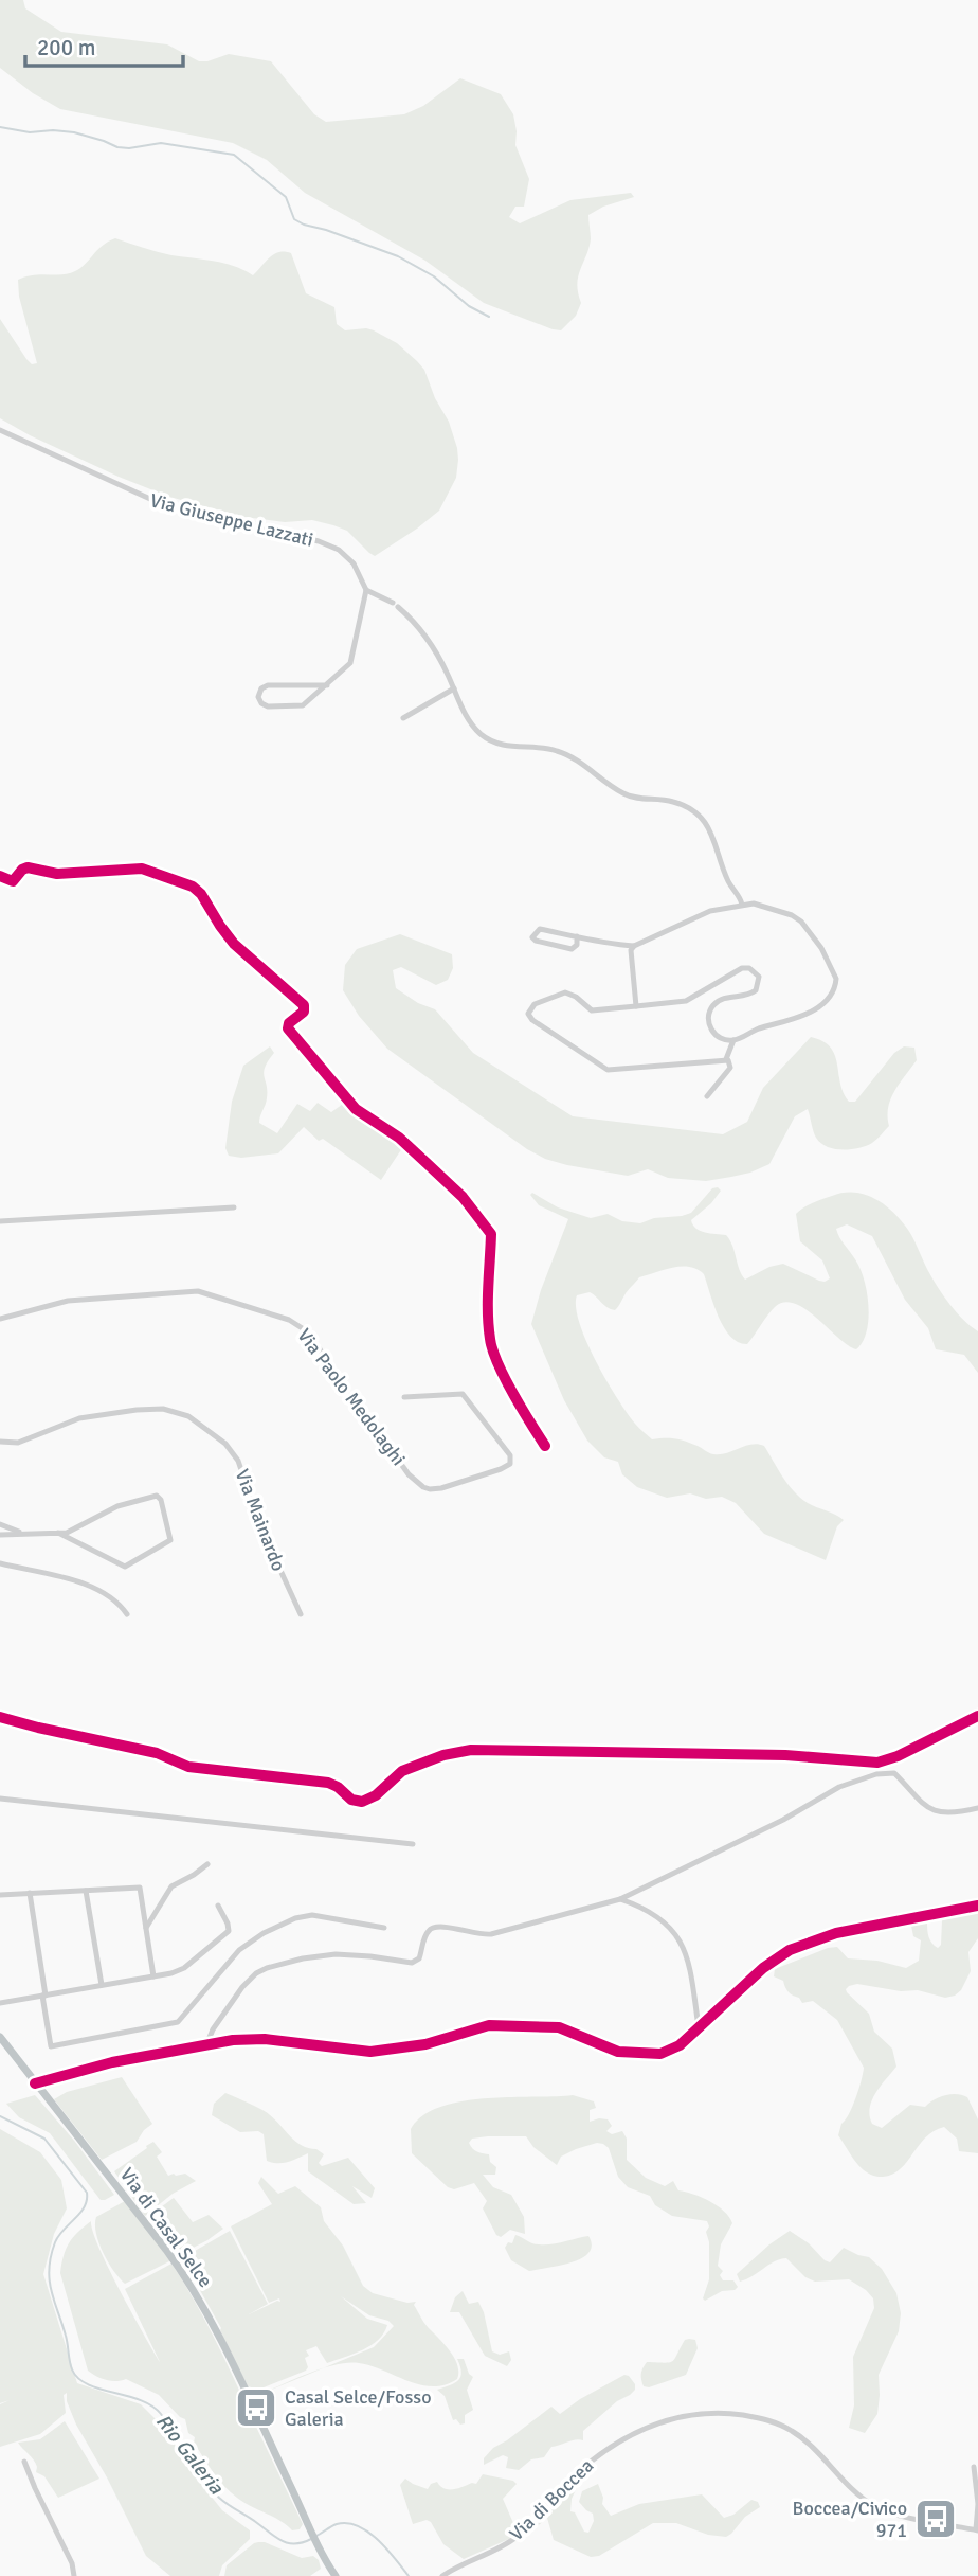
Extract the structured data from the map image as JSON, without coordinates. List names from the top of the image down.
{
  "streets": {
    "main road": ["Via di Casal Selce"],
    "street": [
      "Via Giuseppe Lazzati",
      "Via Paolo Medolaghi",
      "Via Mainardo",
      "Via di Boccea"
    ]
  },
  "water": ["Rio Galeria"],
  "places": {
    "bus stop": ["Casal Selce/Fosso Galeria", "Boccea/Civico 971"]
  },
  "scale_bar": "200 m"
}
